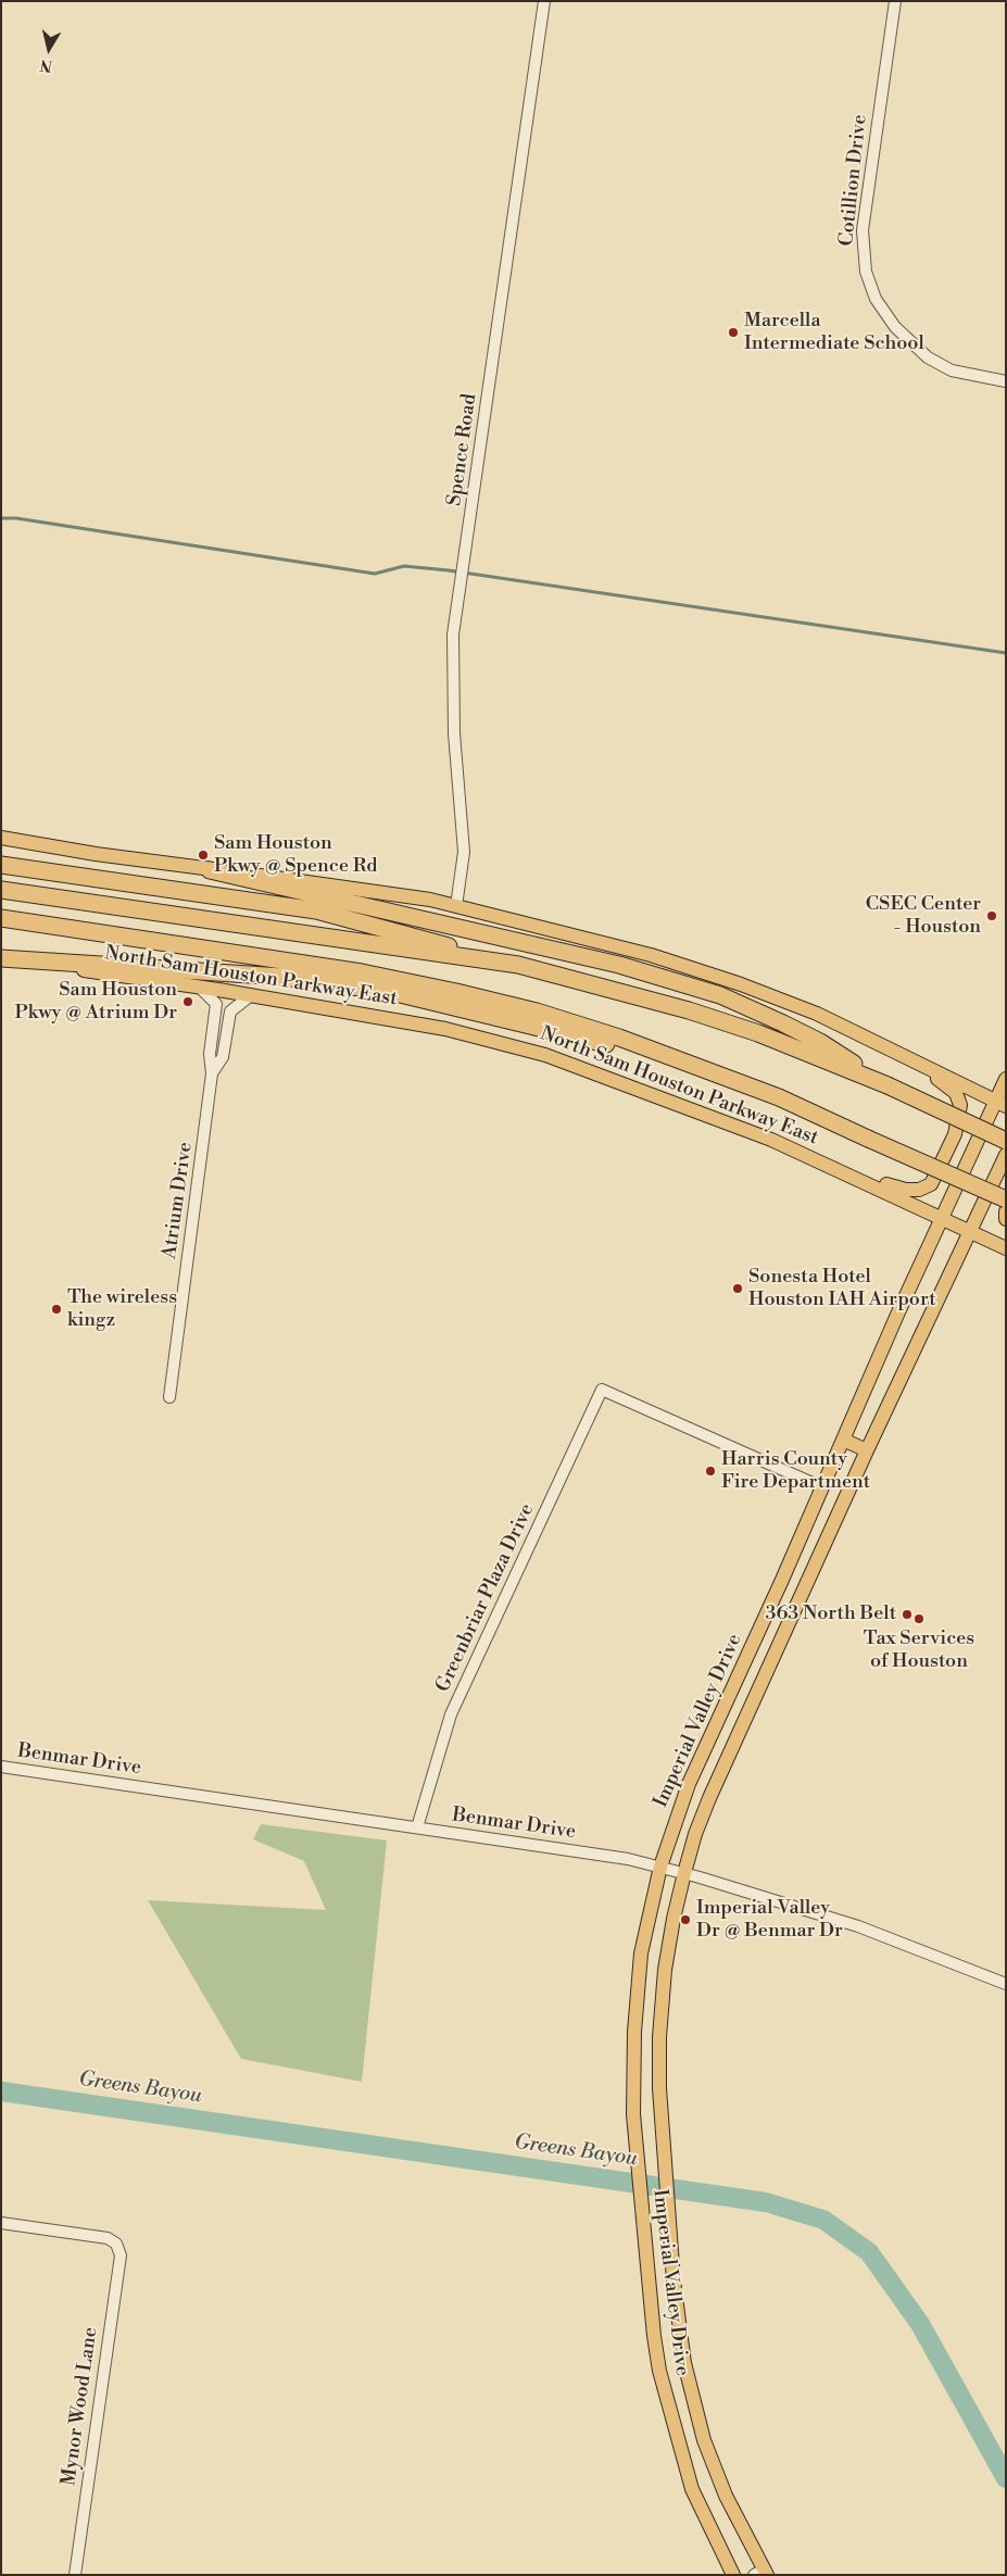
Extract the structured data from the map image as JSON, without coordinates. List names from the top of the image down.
{
  "streets": {
    "highway": ["North Sam Houston Parkway East"],
    "main road": ["Imperial Valley Drive"],
    "street": [
      "Cotillion Drive",
      "Spence Road",
      "Atrium Drive",
      "Greenbriar Plaza Drive",
      "Benmar Drive",
      "Mynor Wood Lane"
    ]
  },
  "crossings": [
    ["North Sam Houston Parkway East", "Atrium Drive"],
    ["North Sam Houston Parkway East", "Imperial Valley Drive"],
    ["Greenbriar Plaza Drive", "Imperial Valley Drive"],
    ["Greenbriar Plaza Drive", "Benmar Drive"],
    ["Imperial Valley Drive", "Benmar Drive"]
  ],
  "water": ["Greens Bayou"],
  "places": [
    "Marcella Intermediate School",
    "Sam Houston Pkwy @ Spence Rd",
    "CSEC Center - Houston",
    "Sam Houston Pkwy @ Atrium Dr",
    "Sonesta Hotel Houston IAH Airport",
    "The wireless kingz",
    "Harris County Fire Department",
    "363 North Belt",
    "Tax Services of Houston",
    "Imperial Valley Dr @ Benmar Dr"
  ],
  "north": "bottom"
}
